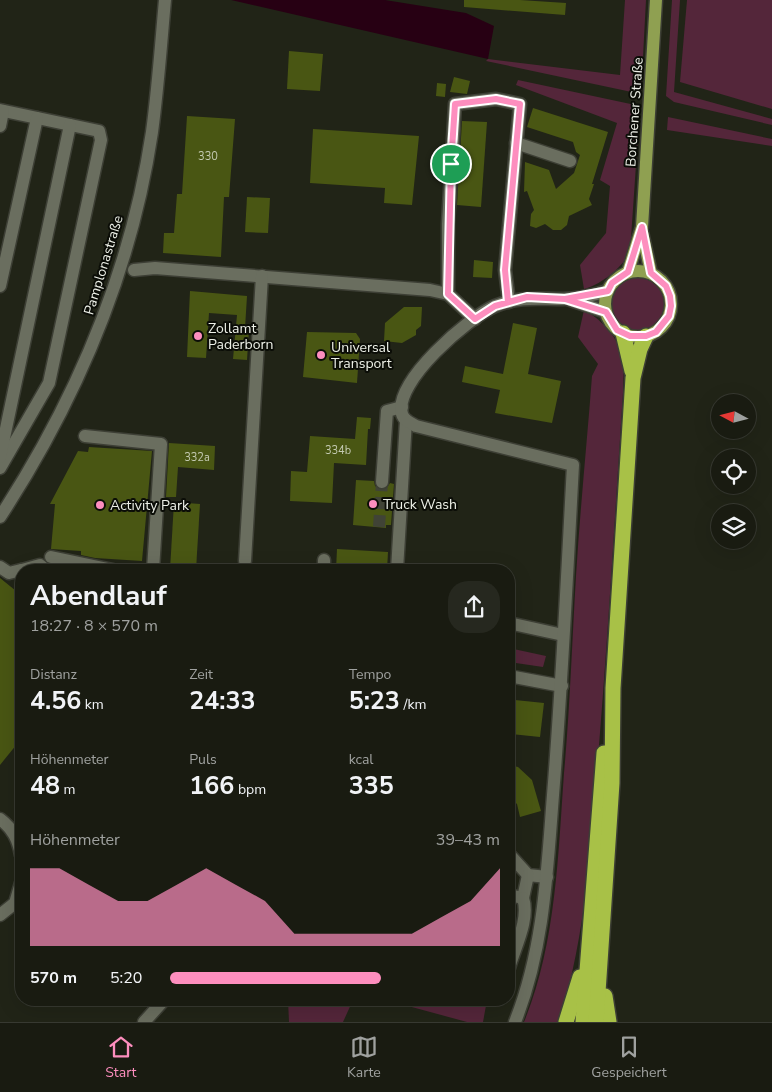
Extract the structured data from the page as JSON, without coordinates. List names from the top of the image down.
{
  "streets": {
    "main road": ["Borchener Straße"],
    "street": ["Pamplonastraße"]
  },
  "places": [
    "Zollamt Paderborn",
    "Universal Transport",
    "Truck Wash",
    "Activity Park"
  ],
  "house_numbers": ["330", "334b", "332a"],
  "north": "left",
  "page": {
    "heading": ["Abendlauf", "18:27 · 8 × 570 m"],
    "stats": [
      ["Distanz", "4.56 km"],
      ["Zeit", "24:33"],
      ["Tempo", "5:23 /km"],
      ["Höhenmeter", "48 m"],
      ["Puls", "166 bpm"],
      ["kcal", "335"]
    ],
    "chart": ["Höhenmeter", "39–43 m"],
    "list": [
      {
        "name": "570 m",
        "note": "5:20"
      }
    ],
    "tabs": ["Start", "Karte", "Gespeichert"]
  }
}
